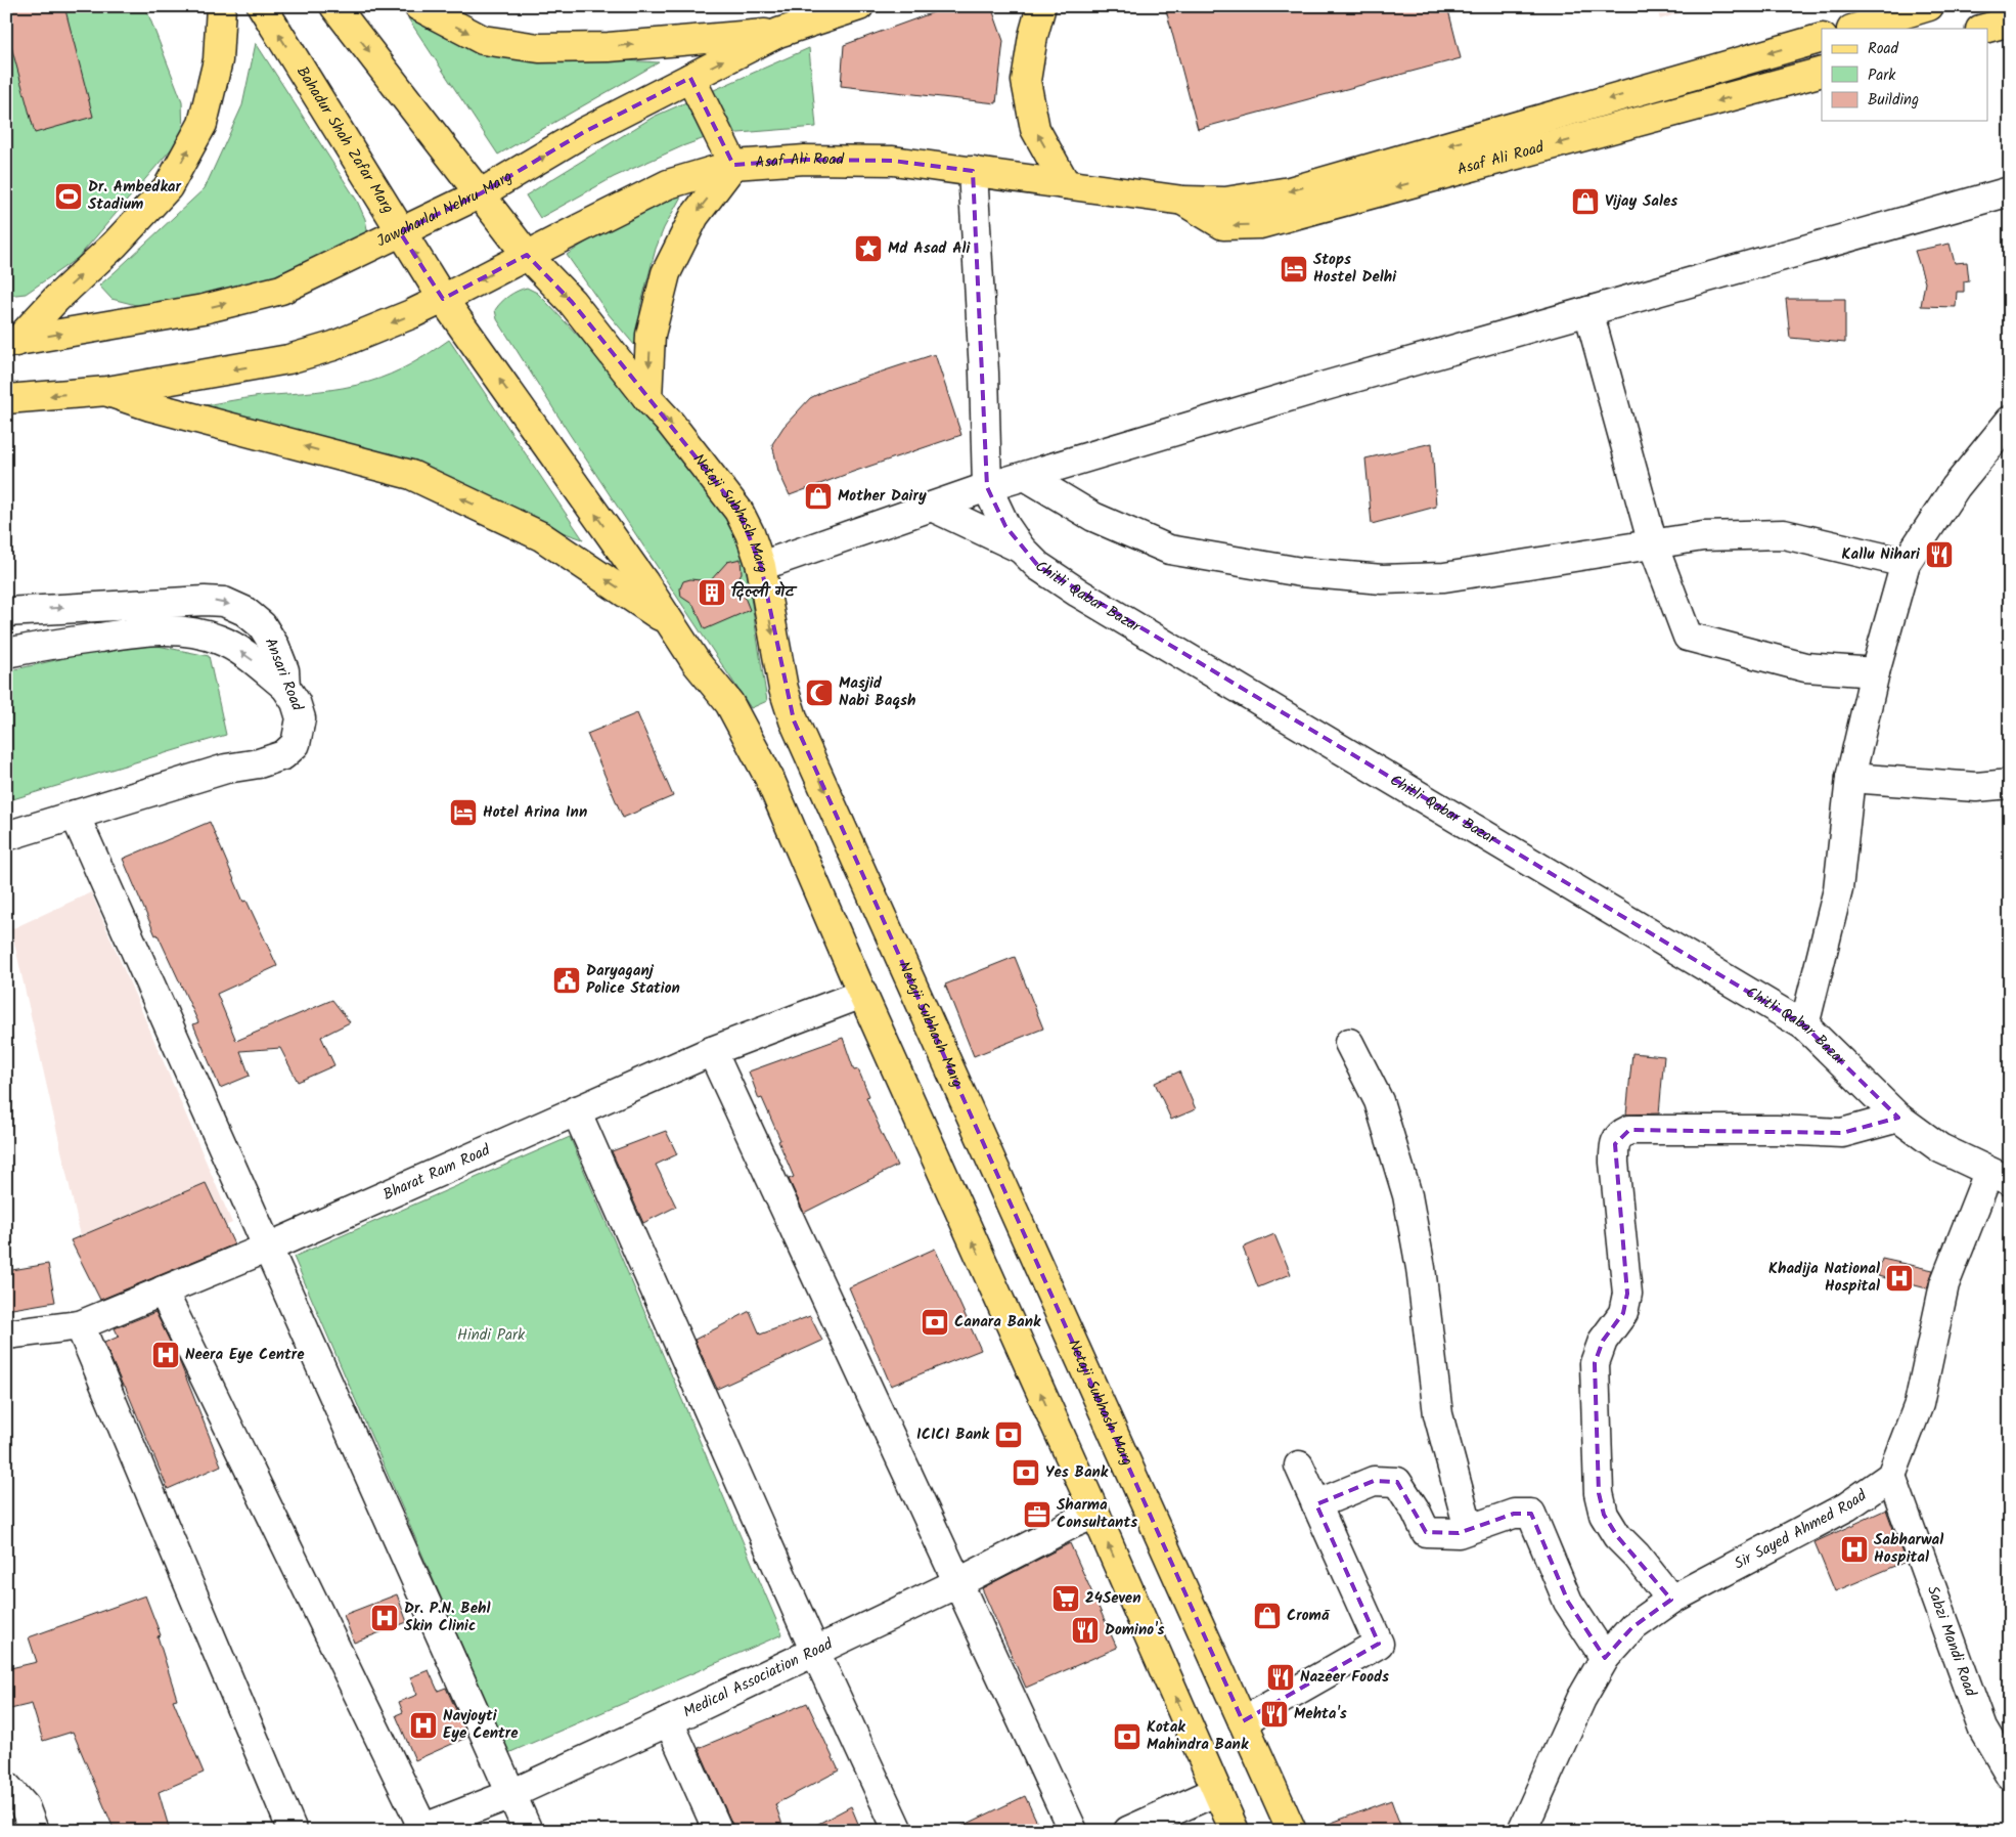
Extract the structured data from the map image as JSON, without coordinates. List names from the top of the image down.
{
  "streets": {
    "main road": [
      "Bahadur Shah Zafar Marg",
      "Asaf Ali Road",
      "Jawaharlal Nehru Marg",
      "Netaji Subhash Marg"
    ],
    "street": [
      "Chitli Qabar Bazar",
      "Ansari Road",
      "Bharat Ram Road",
      "Sir Sayed Ahmed Road",
      "Sabzi Mandi Road",
      "Medical Association Road"
    ]
  },
  "crossings": [
    ["Bahadur Shah Zafar Marg", "Asaf Ali Road"],
    ["Bahadur Shah Zafar Marg", "Jawaharlal Nehru Marg"],
    ["Asaf Ali Road", "Netaji Subhash Marg"],
    ["Asaf Ali Road", "Chitli Qabar Bazar"],
    ["Jawaharlal Nehru Marg", "Netaji Subhash Marg"],
    ["Sir Sayed Ahmed Road", "Sabzi Mandi Road"]
  ],
  "one_way": ["Asaf Ali Road"],
  "parks": ["Hindi Park"],
  "places": {
    "sports": ["Dr. Ambedkar Stadium"],
    "shop": ["Vijay Sales", "Mother Dairy", "Cromā"],
    "place": ["Md Asad Ali"],
    "hotel": ["Stops Hostel Delhi", "Hotel Arina Inn"],
    "restaurant": [
      "Kallu Nihari",
      "Domino's",
      "Nazeer Foods",
      "Mehta's"
    ],
    "building": ["दिल्ली गेट"],
    "mosque": ["Masjid Nabi Baqsh"],
    "public building": ["Daryaganj Police Station"],
    "hospital": [
      "Khadija National Hospital",
      "Neera Eye Centre",
      "Sabharwal Hospital",
      "Dr. P.N. Behl Skin Clinic",
      "Navjoyti Eye Centre"
    ],
    "bank": [
      "Canara Bank",
      "ICICI Bank",
      "Yes Bank",
      "Kotak Mahindra Bank"
    ],
    "office": ["Sharma Consultants"],
    "supermarket": ["24Seven"]
  },
  "legend": ["Road", "Park", "Building"]
}
